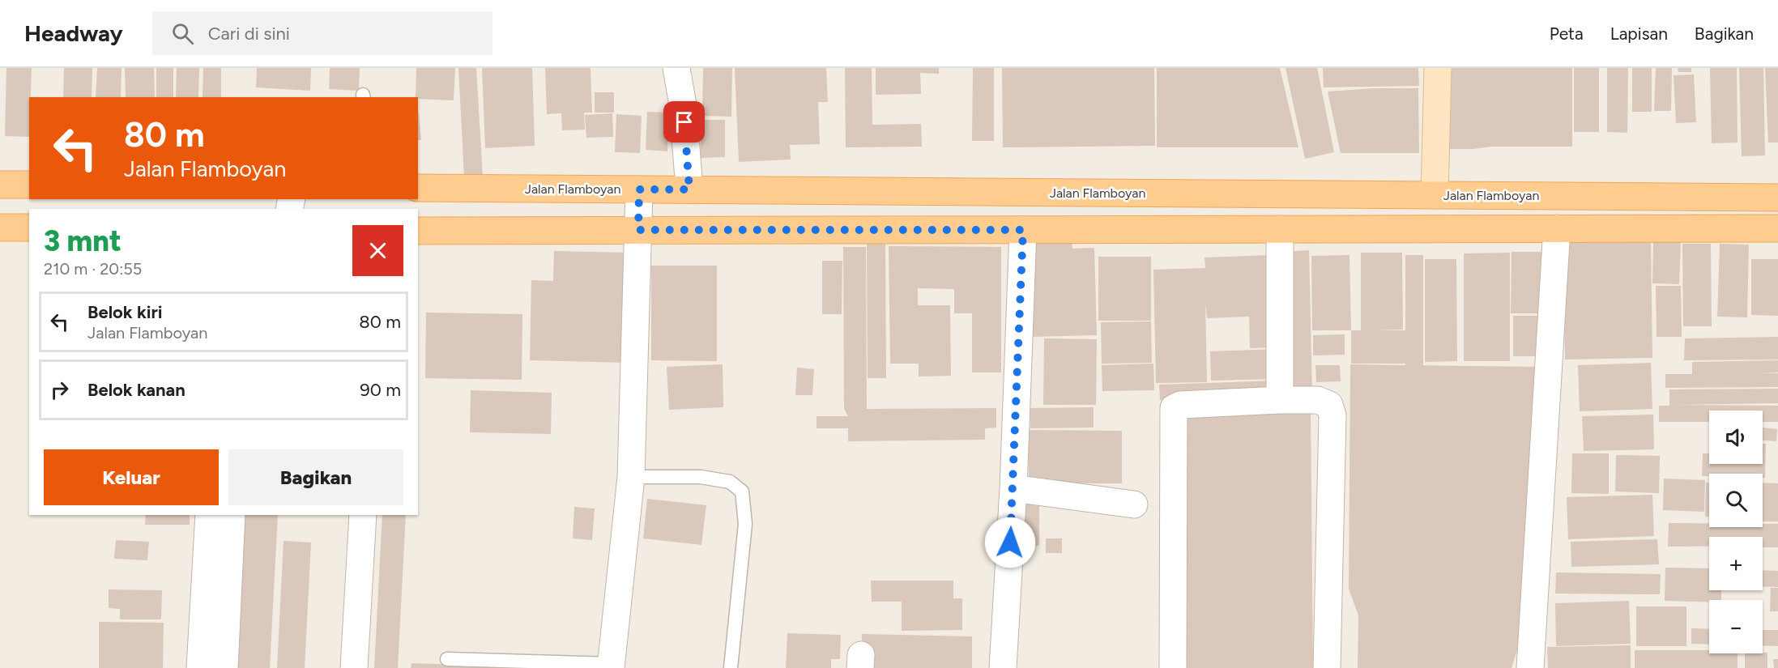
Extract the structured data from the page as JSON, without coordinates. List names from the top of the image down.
{
  "streets": {
    "main road": ["Jalan Flamboyan"]
  },
  "page": {
    "header": "Headway",
    "search": "Cari di sini",
    "nav": ["Peta", "Lapisan", "Bagikan"],
    "turn": ["80 m", "Jalan Flamboyan"],
    "heading": ["3 mnt", "210 m · 20:55"],
    "list": [
      {
        "name": "Belok kiri",
        "note": "Jalan Flamboyan",
        "value": "80 m"
      },
      {
        "name": "Belok kanan",
        "value": "90 m"
      }
    ],
    "map_buttons": ["+", "−"],
    "buttons": ["Keluar", "Bagikan"]
  }
}
